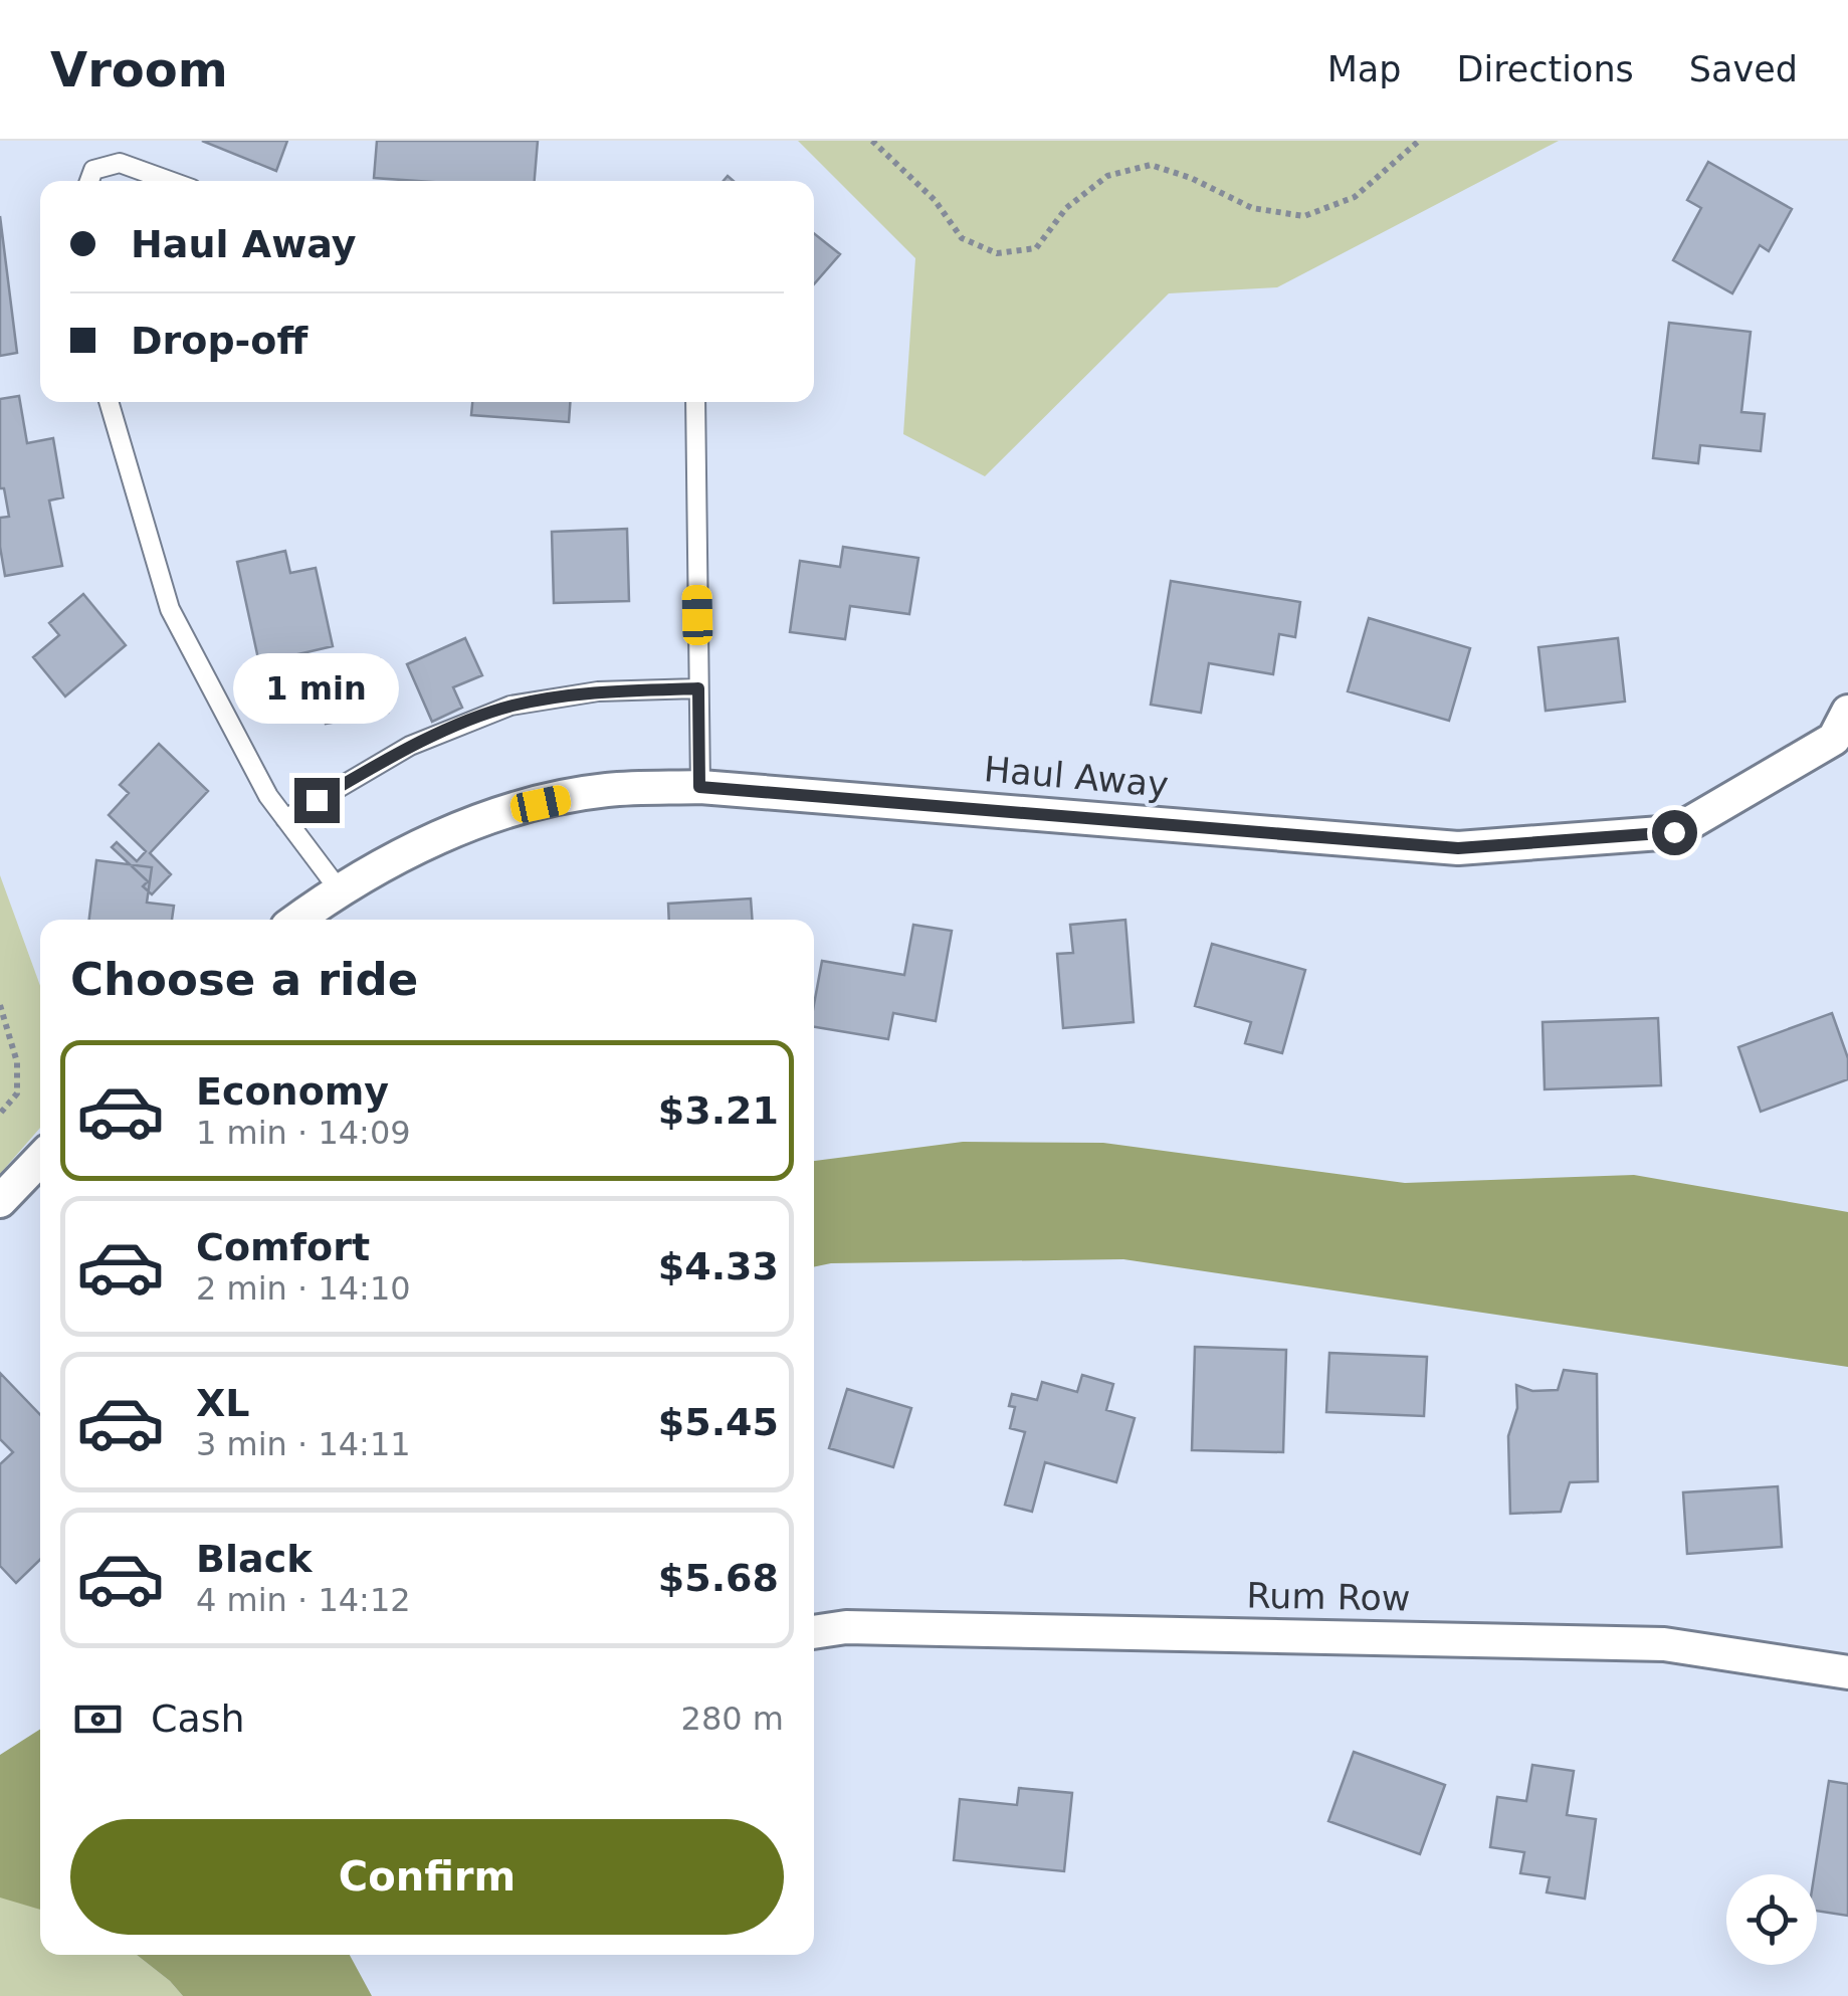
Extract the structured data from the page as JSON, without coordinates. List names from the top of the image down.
{
  "streets": {
    "street": ["Haul Away", "Rum Row"]
  },
  "page": {
    "header": "Vroom",
    "nav": ["Map", "Directions", "Saved"],
    "banner": ["Haul Away", "Drop-off"],
    "bubble": "1 min",
    "heading": "Choose a ride",
    "list": [
      {
        "name": "Economy",
        "note": "1 min · 14:09",
        "value": "$3.21"
      },
      {
        "name": "Comfort",
        "note": "2 min · 14:10",
        "value": "$4.33"
      },
      {
        "name": "XL",
        "note": "3 min · 14:11",
        "value": "$5.45"
      },
      {
        "name": "Black",
        "note": "4 min · 14:12",
        "value": "$5.68"
      }
    ],
    "pay": ["Cash", "280 m"],
    "buttons": "Confirm"
  }
}
